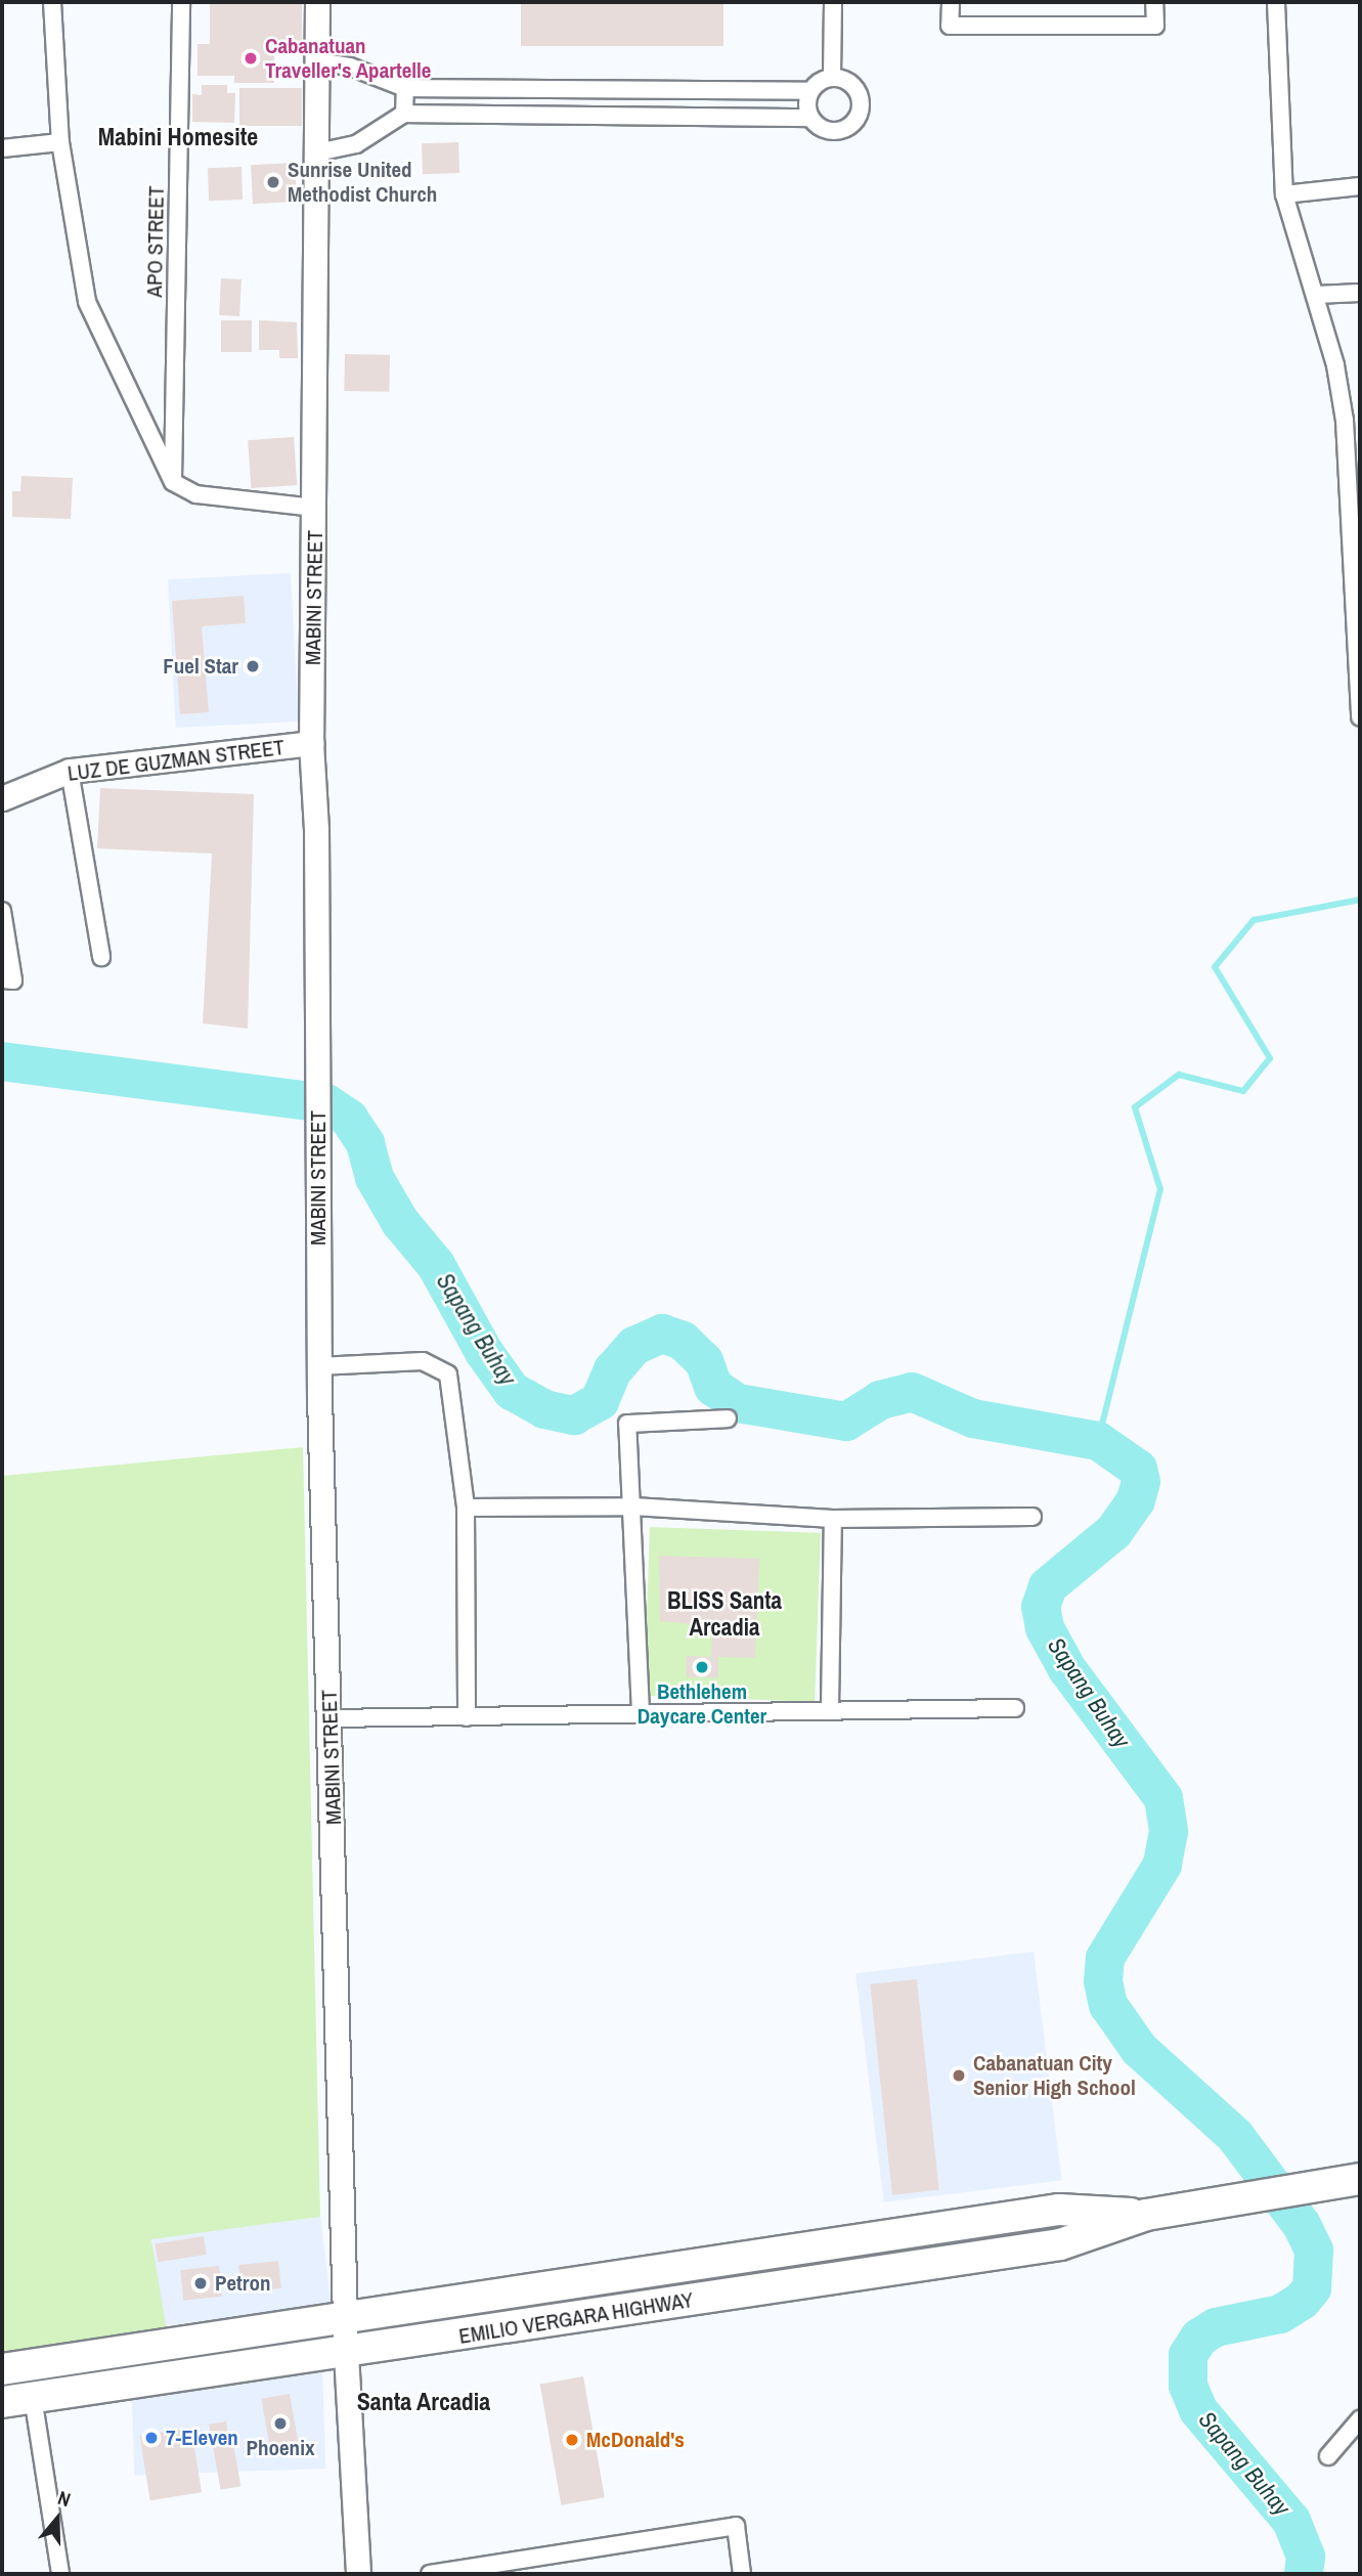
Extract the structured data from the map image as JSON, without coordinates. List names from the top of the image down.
{
  "streets": {
    "highway": ["EMILIO VERGARA HIGHWAY"],
    "main road": ["MABINI STREET", "LUZ DE GUZMAN STREET"],
    "street": ["APO STREET"]
  },
  "crossings": [
    ["MABINI STREET", "LUZ DE GUZMAN STREET"],
    ["MABINI STREET", "EMILIO VERGARA HIGHWAY"]
  ],
  "districts": ["Mabini Homesite", "BLISS Santa Arcadia", "Santa Arcadia"],
  "water": ["Sapang Buhay"],
  "places": [
    "Cabanatuan Traveller's Apartelle",
    "Sunrise United Methodist Church",
    "Fuel Star",
    "Bethlehem Daycare Center",
    "Cabanatuan City Senior High School",
    "Petron",
    "Phoenix",
    "7-Eleven",
    "McDonald's"
  ],
  "north": "top"
}
